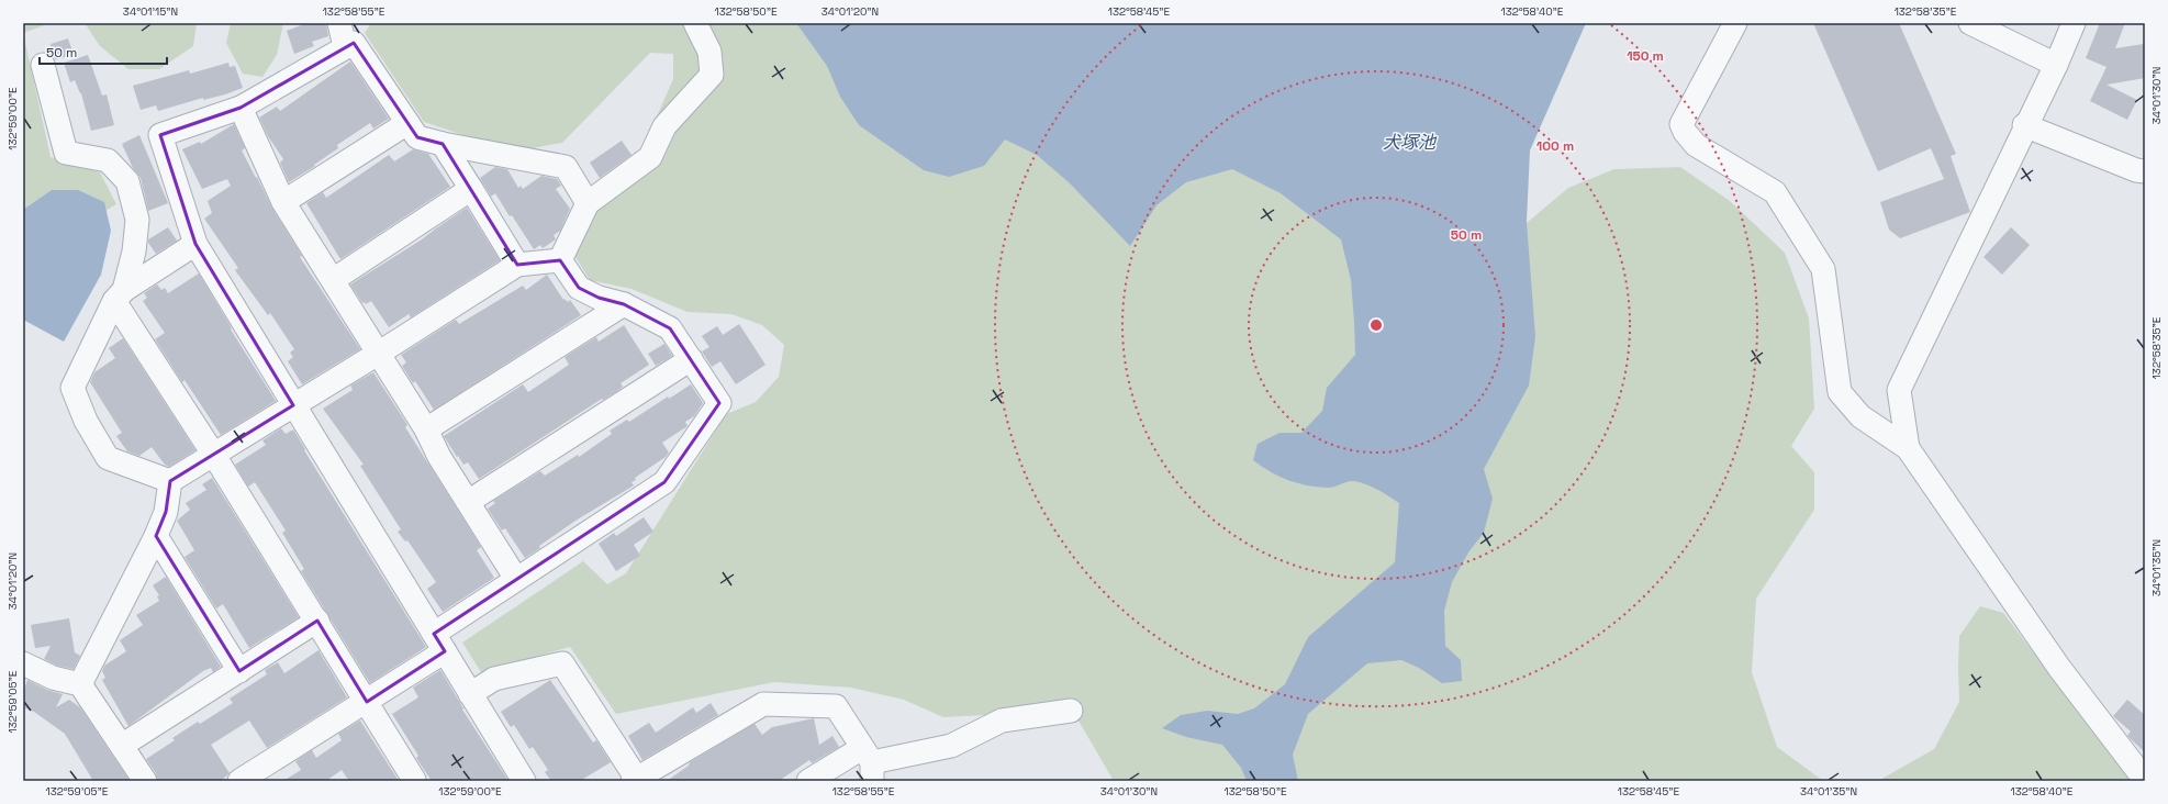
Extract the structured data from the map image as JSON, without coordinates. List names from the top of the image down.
{
  "water": ["犬塚池"],
  "scale_bar": "50 m",
  "coordinates": [
    "34°01'15\"N",
    "132°58'55\"E",
    "132°58'50\"E",
    "34°01'20\"N",
    "132°58'45\"E",
    "132°58'40\"E",
    "132°58'35\"E",
    "34°01'30\"N",
    "132°59'00\"E",
    "34°01'35\"N",
    "132°59'05\"E"
  ],
  "rings": ["150 m", "100 m", "50 m"]
}
